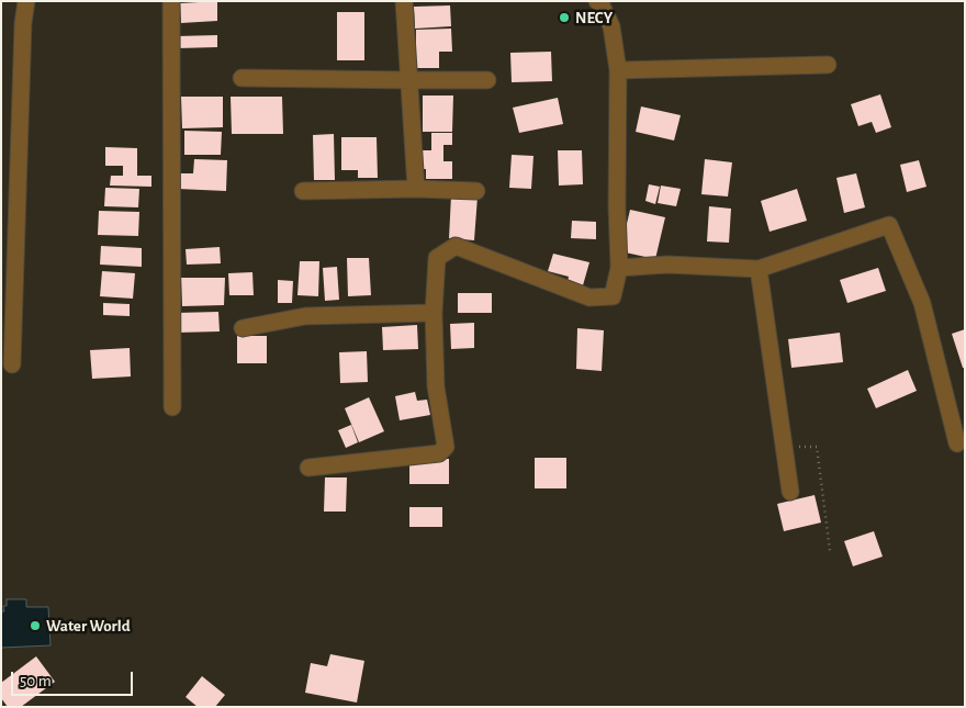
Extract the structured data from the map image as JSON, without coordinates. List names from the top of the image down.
{
  "places": ["NECY", "Water World"],
  "scale_bar": "50 m"
}
